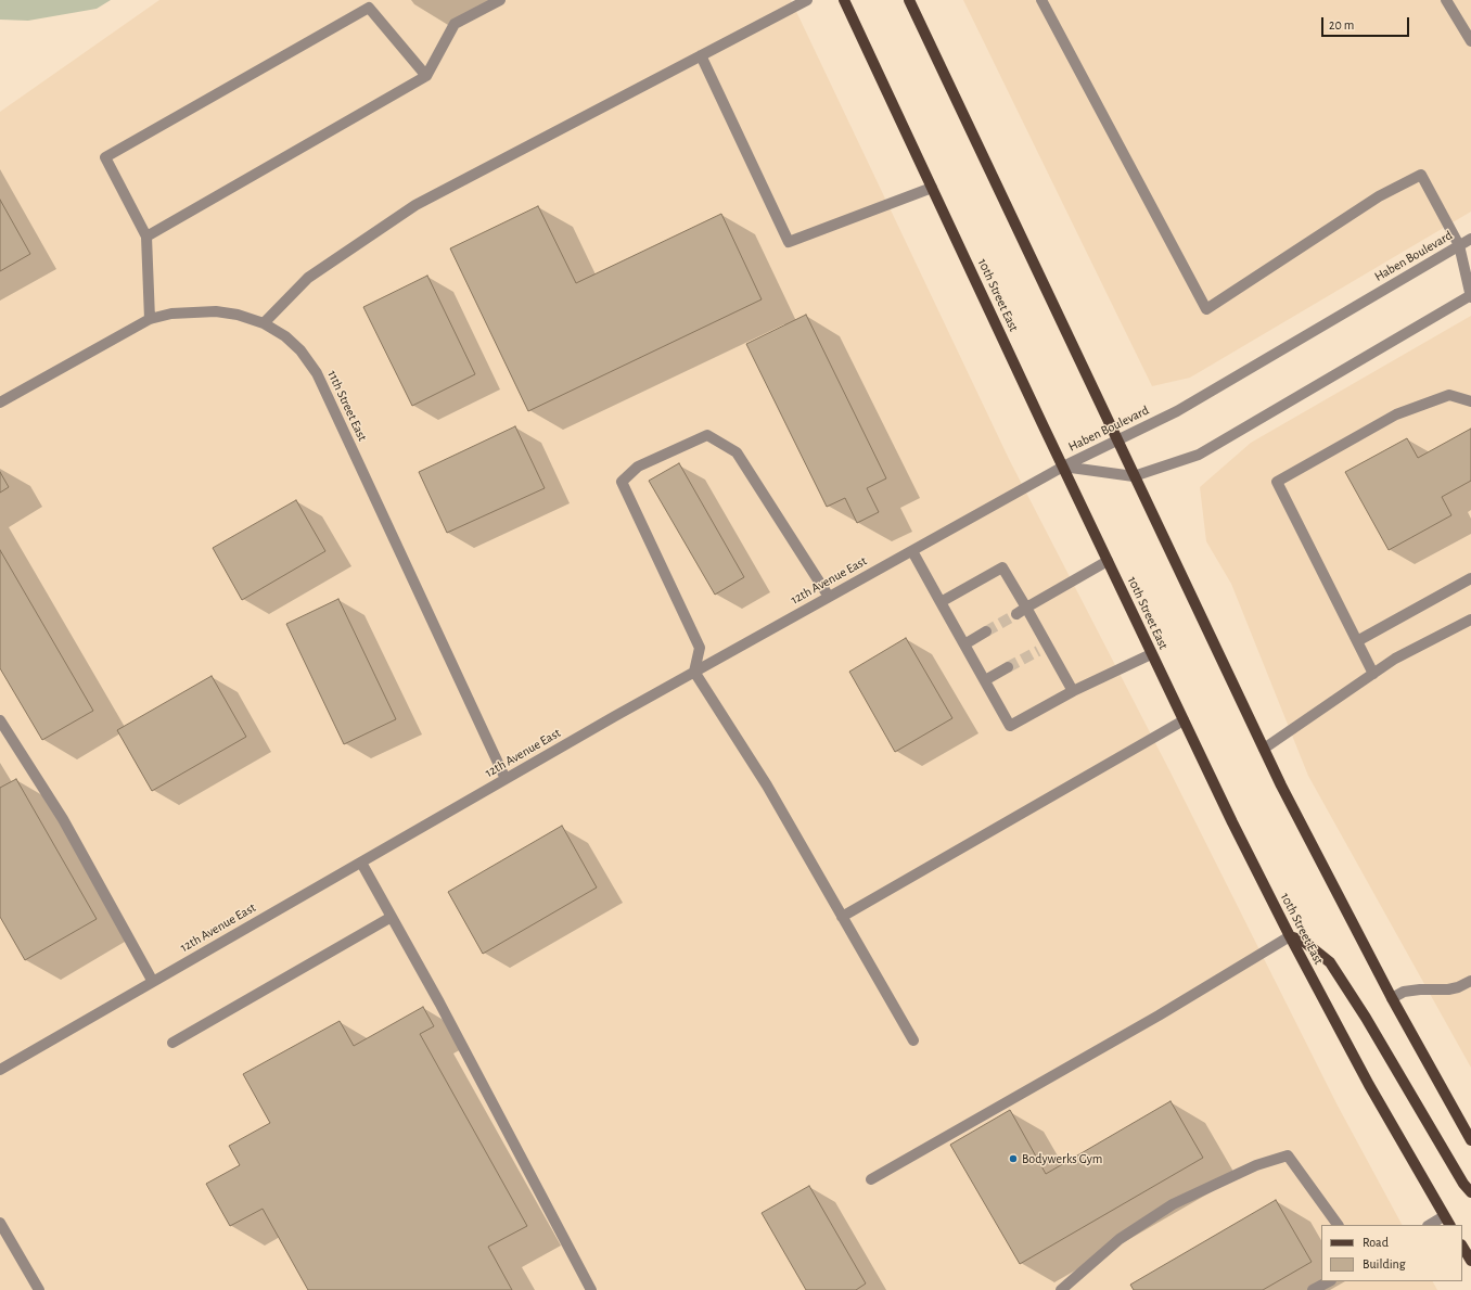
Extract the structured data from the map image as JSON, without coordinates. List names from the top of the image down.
{
  "streets": {
    "main road": ["10th Street East"],
    "street": ["Haben Boulevard", "11th Street East", "12th Avenue East"]
  },
  "crossings": [
    ["Haben Boulevard", "10th Street East"],
    ["Haben Boulevard", "12th Avenue East"],
    ["10th Street East", "12th Avenue East"],
    ["11th Street East", "12th Avenue East"]
  ],
  "places": ["Bodywerks Gym"],
  "legend": ["Road", "Building"],
  "scale_bar": "20 m"
}
